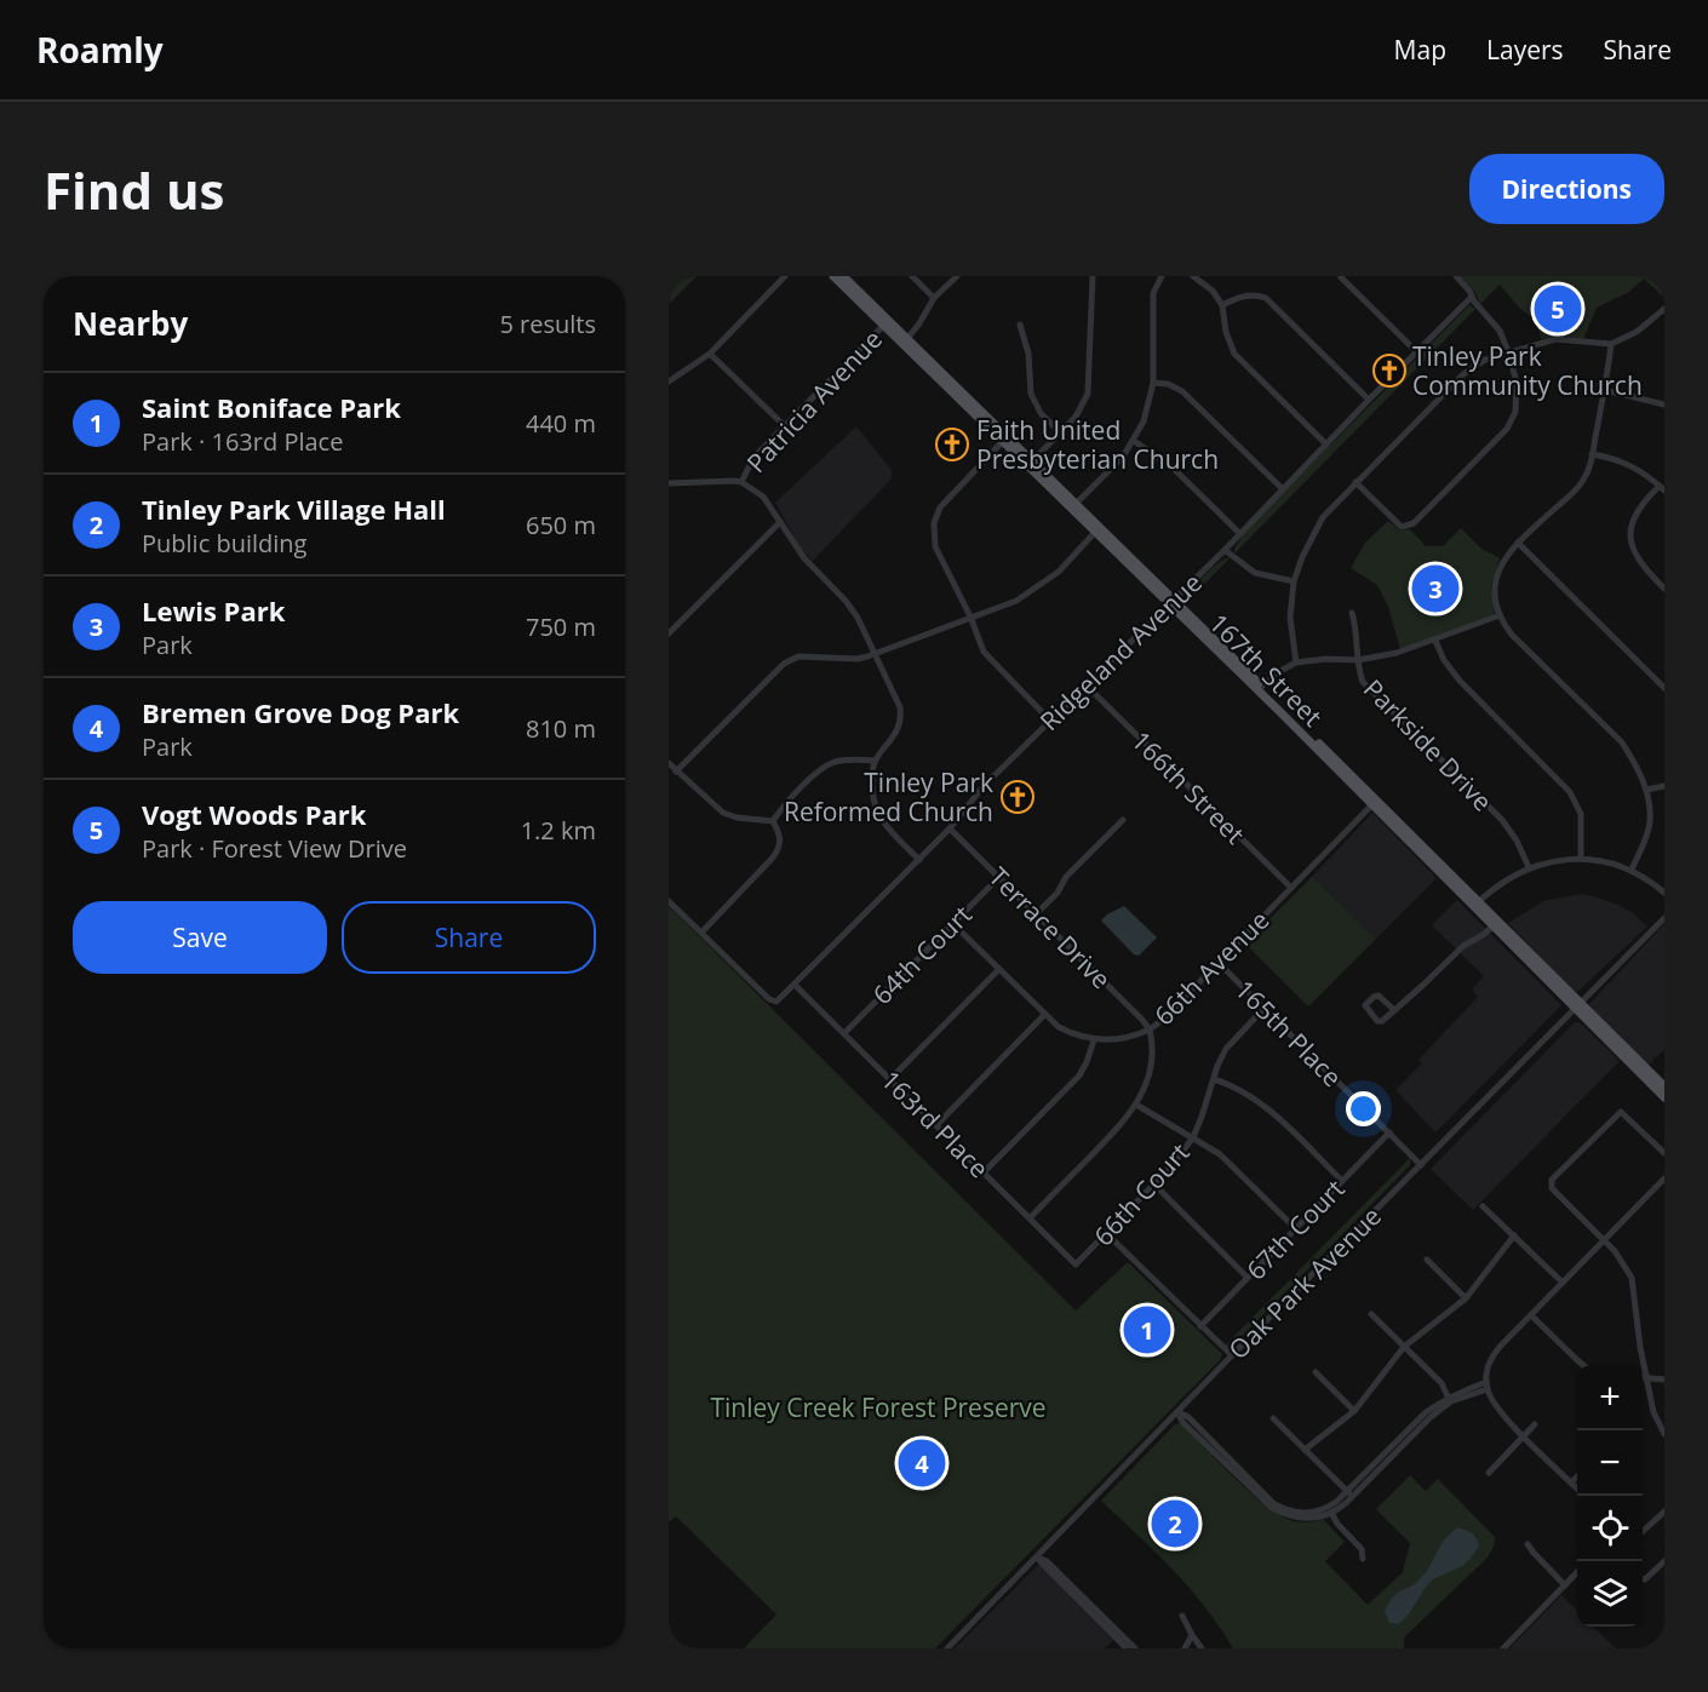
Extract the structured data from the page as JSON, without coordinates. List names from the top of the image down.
{
  "streets": {
    "main road": ["167th Street"],
    "street": [
      "Patricia Avenue",
      "Ridgeland Avenue",
      "Parkside Drive",
      "166th Street",
      "Terrace Drive",
      "64th Court",
      "66th Avenue",
      "165th Place",
      "163rd Place",
      "66th Court",
      "67th Court",
      "Oak Park Avenue"
    ]
  },
  "crossings": [
    ["Patricia Avenue", "167th Street"],
    ["Ridgeland Avenue", "167th Street"],
    ["Ridgeland Avenue", "166th Street"],
    ["Ridgeland Avenue", "Terrace Drive"],
    ["Ridgeland Avenue", "163rd Place"],
    ["167th Street", "66th Avenue"],
    ["167th Street", "Oak Park Avenue"],
    ["166th Street", "66th Avenue"],
    ["Terrace Drive", "64th Court"],
    ["Terrace Drive", "66th Avenue"],
    ["64th Court", "163rd Place"],
    ["66th Avenue", "165th Place"],
    ["66th Avenue", "163rd Place"],
    ["165th Place", "66th Court"],
    ["165th Place", "67th Court"],
    ["165th Place", "Oak Park Avenue"],
    ["163rd Place", "66th Court"]
  ],
  "parks": ["Tinley Creek Forest Preserve"],
  "places": {
    "church": ["Tinley Park Community Church", "Faith United Presbyterian Church", "Tinley Park Reformed Church"]
  },
  "page": {
    "header": "Roamly",
    "nav": ["Map", "Layers", "Share"],
    "buttons": [
      "Directions",
      ["Save", "Share"]
    ],
    "title": "Find us",
    "heading": ["Nearby", "5 results"],
    "pins": [
      "5",
      "3",
      "1",
      "4",
      "2"
    ],
    "list": [
      {
        "mark": "1",
        "name": "Saint Boniface Park",
        "note": "Park · 163rd Place",
        "value": "440 m"
      },
      {
        "mark": "2",
        "name": "Tinley Park Village Hall",
        "note": "Public building",
        "value": "650 m"
      },
      {
        "mark": "3",
        "name": "Lewis Park",
        "note": "Park",
        "value": "750 m"
      },
      {
        "mark": "4",
        "name": "Bremen Grove Dog Park",
        "note": "Park",
        "value": "810 m"
      },
      {
        "mark": "5",
        "name": "Vogt Woods Park",
        "note": "Park · Forest View Drive",
        "value": "1.2 km"
      }
    ],
    "map_buttons": ["+", "−"]
  }
}
